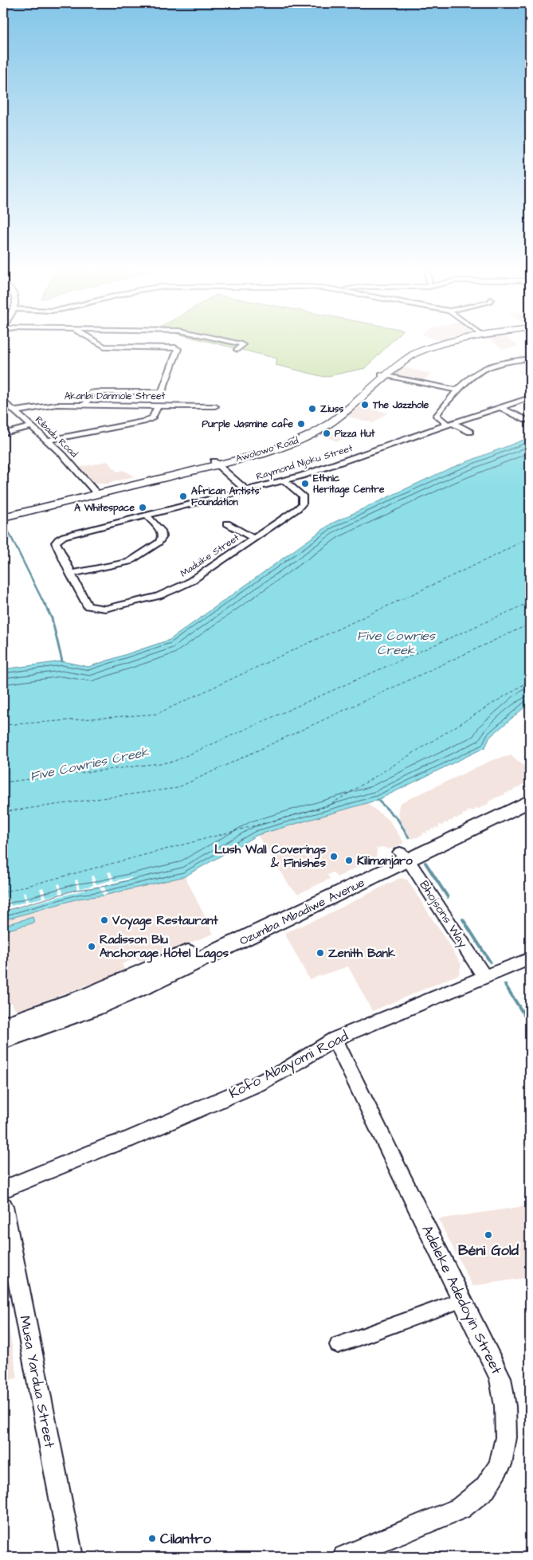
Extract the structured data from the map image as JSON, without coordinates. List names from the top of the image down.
{
  "streets": {
    "highway": ["Ozumba Mbadiwe Avenue"],
    "main road": ["Awolowo Road"],
    "street": [
      "Akanbi Danmole Street",
      "Ribadu Road",
      "Raymond Njoku Street",
      "Maduike Street",
      "Bhojsons Way",
      "Kofo Abayomi Road",
      "Adeleke Adedoyin Street",
      "Musa Yardua Street"
    ]
  },
  "crossings": [
    ["Akanbi Danmole Street", "Ribadu Road"],
    ["Ribadu Road", "Awolowo Road"],
    ["Raymond Njoku Street", "Maduike Street"],
    ["Ozumba Mbadiwe Avenue", "Bhojsons Way"],
    ["Bhojsons Way", "Kofo Abayomi Road"],
    ["Kofo Abayomi Road", "Adeleke Adedoyin Street"]
  ],
  "water": ["Five Cowries Creek"],
  "places": [
    "The Jazzhole",
    "Ziuss",
    "Purple Jasmine cafe",
    "Pizza Hut",
    "Ethnic Heritage Centre",
    "African Artists' Foundation",
    "A Whitespace",
    "Lush Wall Coverings & Finishes",
    "Kilimanjaro",
    "Voyage Restaurant",
    "Radisson Blu Anchorage Hotel Lagos",
    "Zenith Bank",
    "Béni Gold",
    "Cilantro"
  ]
}
